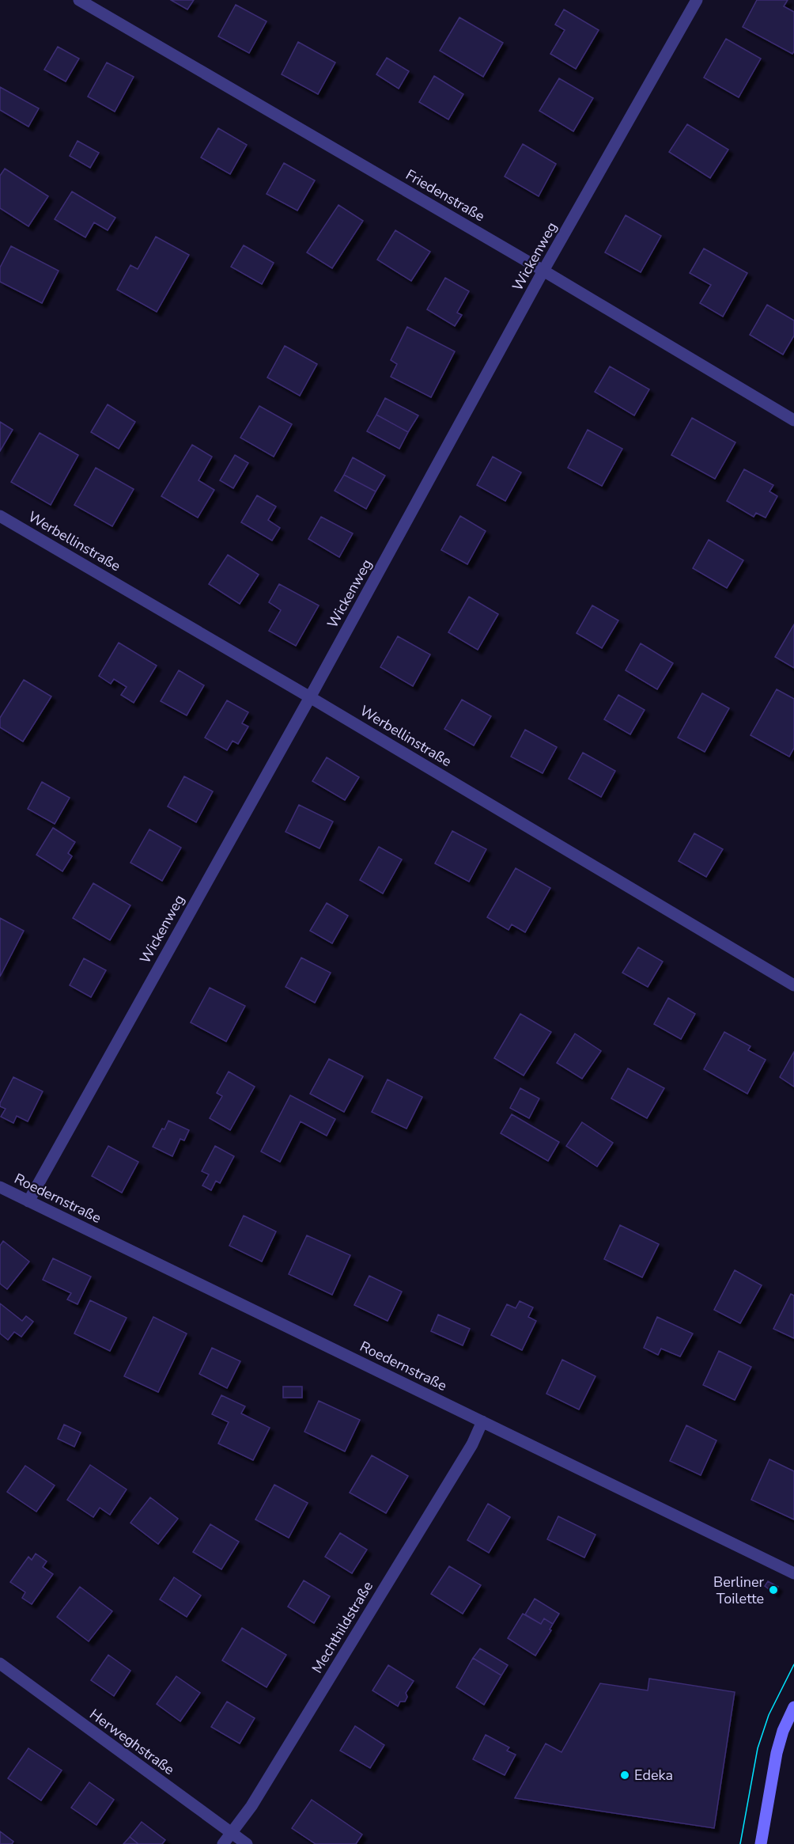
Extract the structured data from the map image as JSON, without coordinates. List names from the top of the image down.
{
  "streets": {
    "street": [
      "Friedenstraße",
      "Wickenweg",
      "Werbellinstraße",
      "Roedernstraße",
      "Mechthildstraße",
      "Herweghstraße"
    ]
  },
  "crossings": [
    ["Friedenstraße", "Wickenweg"],
    ["Wickenweg", "Werbellinstraße"],
    ["Wickenweg", "Roedernstraße"],
    ["Roedernstraße", "Mechthildstraße"],
    ["Mechthildstraße", "Herweghstraße"]
  ],
  "places": ["Berliner Toilette", "Edeka"]
}
